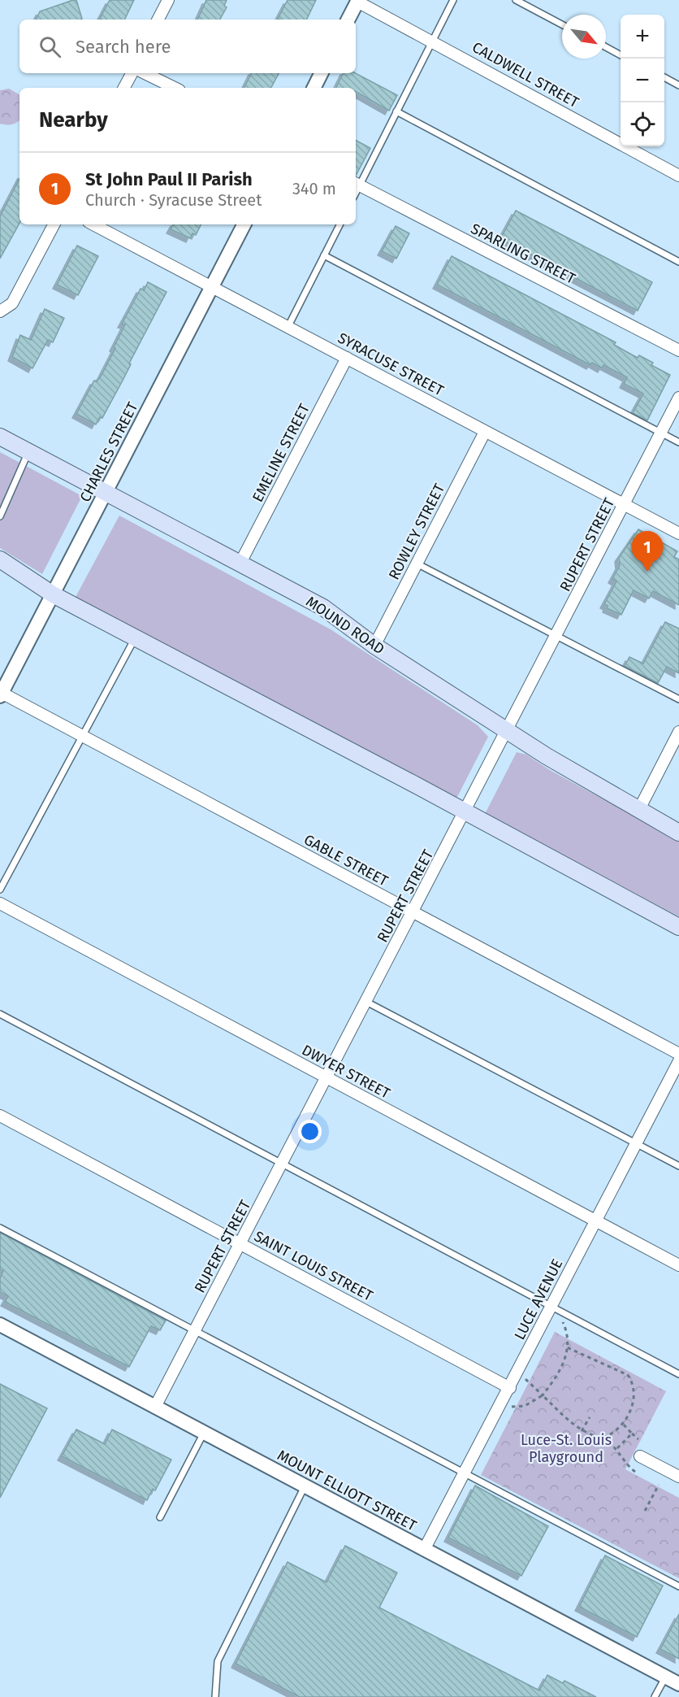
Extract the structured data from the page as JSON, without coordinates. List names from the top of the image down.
{
  "streets": {
    "main road": ["MOUND ROAD"],
    "street": [
      "CALDWELL STREET",
      "SPARLING STREET",
      "SYRACUSE STREET",
      "CHARLES STREET",
      "EMELINE STREET",
      "ROWLEY STREET",
      "RUPERT STREET",
      "GABLE STREET",
      "DWYER STREET",
      "SAINT LOUIS STREET",
      "LUCE AVENUE",
      "MOUNT ELLIOTT STREET"
    ]
  },
  "crossings": [
    ["SYRACUSE STREET", "CHARLES STREET"],
    ["SYRACUSE STREET", "EMELINE STREET"],
    ["SYRACUSE STREET", "ROWLEY STREET"],
    ["SYRACUSE STREET", "RUPERT STREET"],
    ["CHARLES STREET", "MOUND ROAD"],
    ["CHARLES STREET", "GABLE STREET"],
    ["EMELINE STREET", "MOUND ROAD"],
    ["ROWLEY STREET", "MOUND ROAD"],
    ["RUPERT STREET", "MOUND ROAD"],
    ["RUPERT STREET", "GABLE STREET"],
    ["RUPERT STREET", "DWYER STREET"],
    ["RUPERT STREET", "SAINT LOUIS STREET"],
    ["RUPERT STREET", "MOUNT ELLIOTT STREET"],
    ["DWYER STREET", "LUCE AVENUE"],
    ["SAINT LOUIS STREET", "LUCE AVENUE"],
    ["LUCE AVENUE", "MOUNT ELLIOTT STREET"]
  ],
  "parks": ["Luce-St. Louis Playground"],
  "north": "bottom right",
  "page": {
    "map_buttons": ["+", "−"],
    "search": "Search here",
    "heading": "Nearby",
    "list": [
      {
        "mark": "1",
        "name": "St John Paul II Parish",
        "note": "Church · Syracuse Street",
        "value": "340 m"
      }
    ],
    "pins": "1"
  }
}
